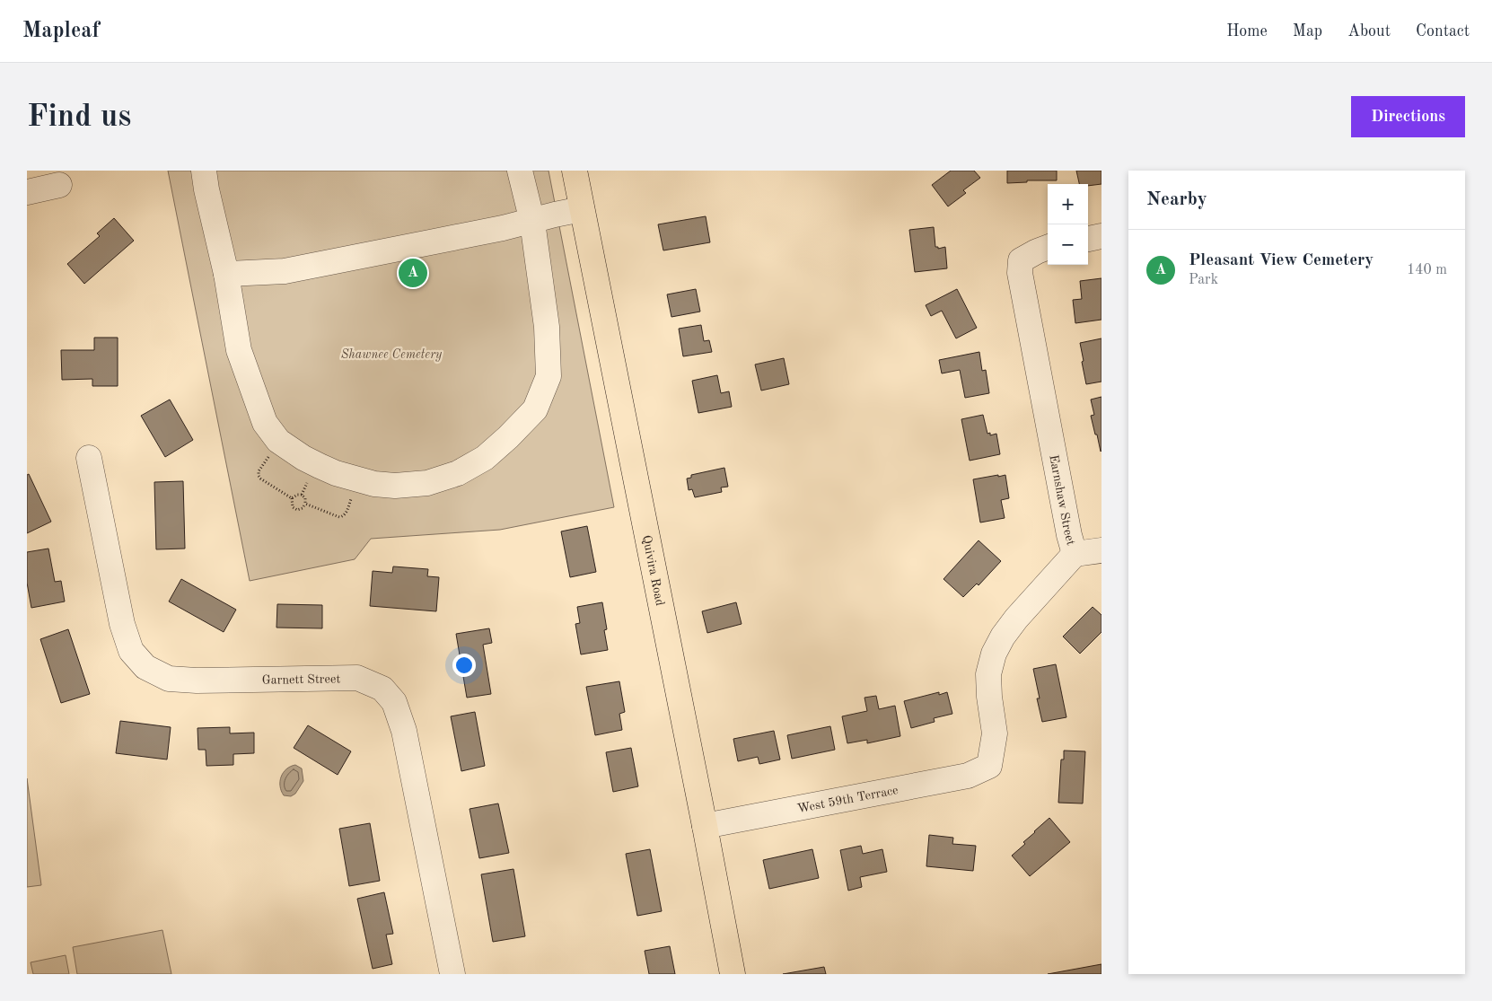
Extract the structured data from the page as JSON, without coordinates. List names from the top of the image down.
{
  "streets": {
    "main road": ["Quivira Road"],
    "street": ["Earnshaw Street", "Garnett Street", "West 59th Terrace"]
  },
  "crossings": [
    ["Earnshaw Street", "West 59th Terrace"],
    ["Quivira Road", "West 59th Terrace"]
  ],
  "parks": ["Shawnee Cemetery"],
  "page": {
    "header": "Mapleaf",
    "nav": [
      "Home",
      "Map",
      "About",
      "Contact"
    ],
    "buttons": "Directions",
    "title": "Find us",
    "heading": "Nearby",
    "map_buttons": ["+", "−"],
    "list": [
      {
        "mark": "A",
        "name": "Pleasant View Cemetery",
        "note": "Park",
        "value": "140 m"
      }
    ],
    "pins": "A"
  }
}
